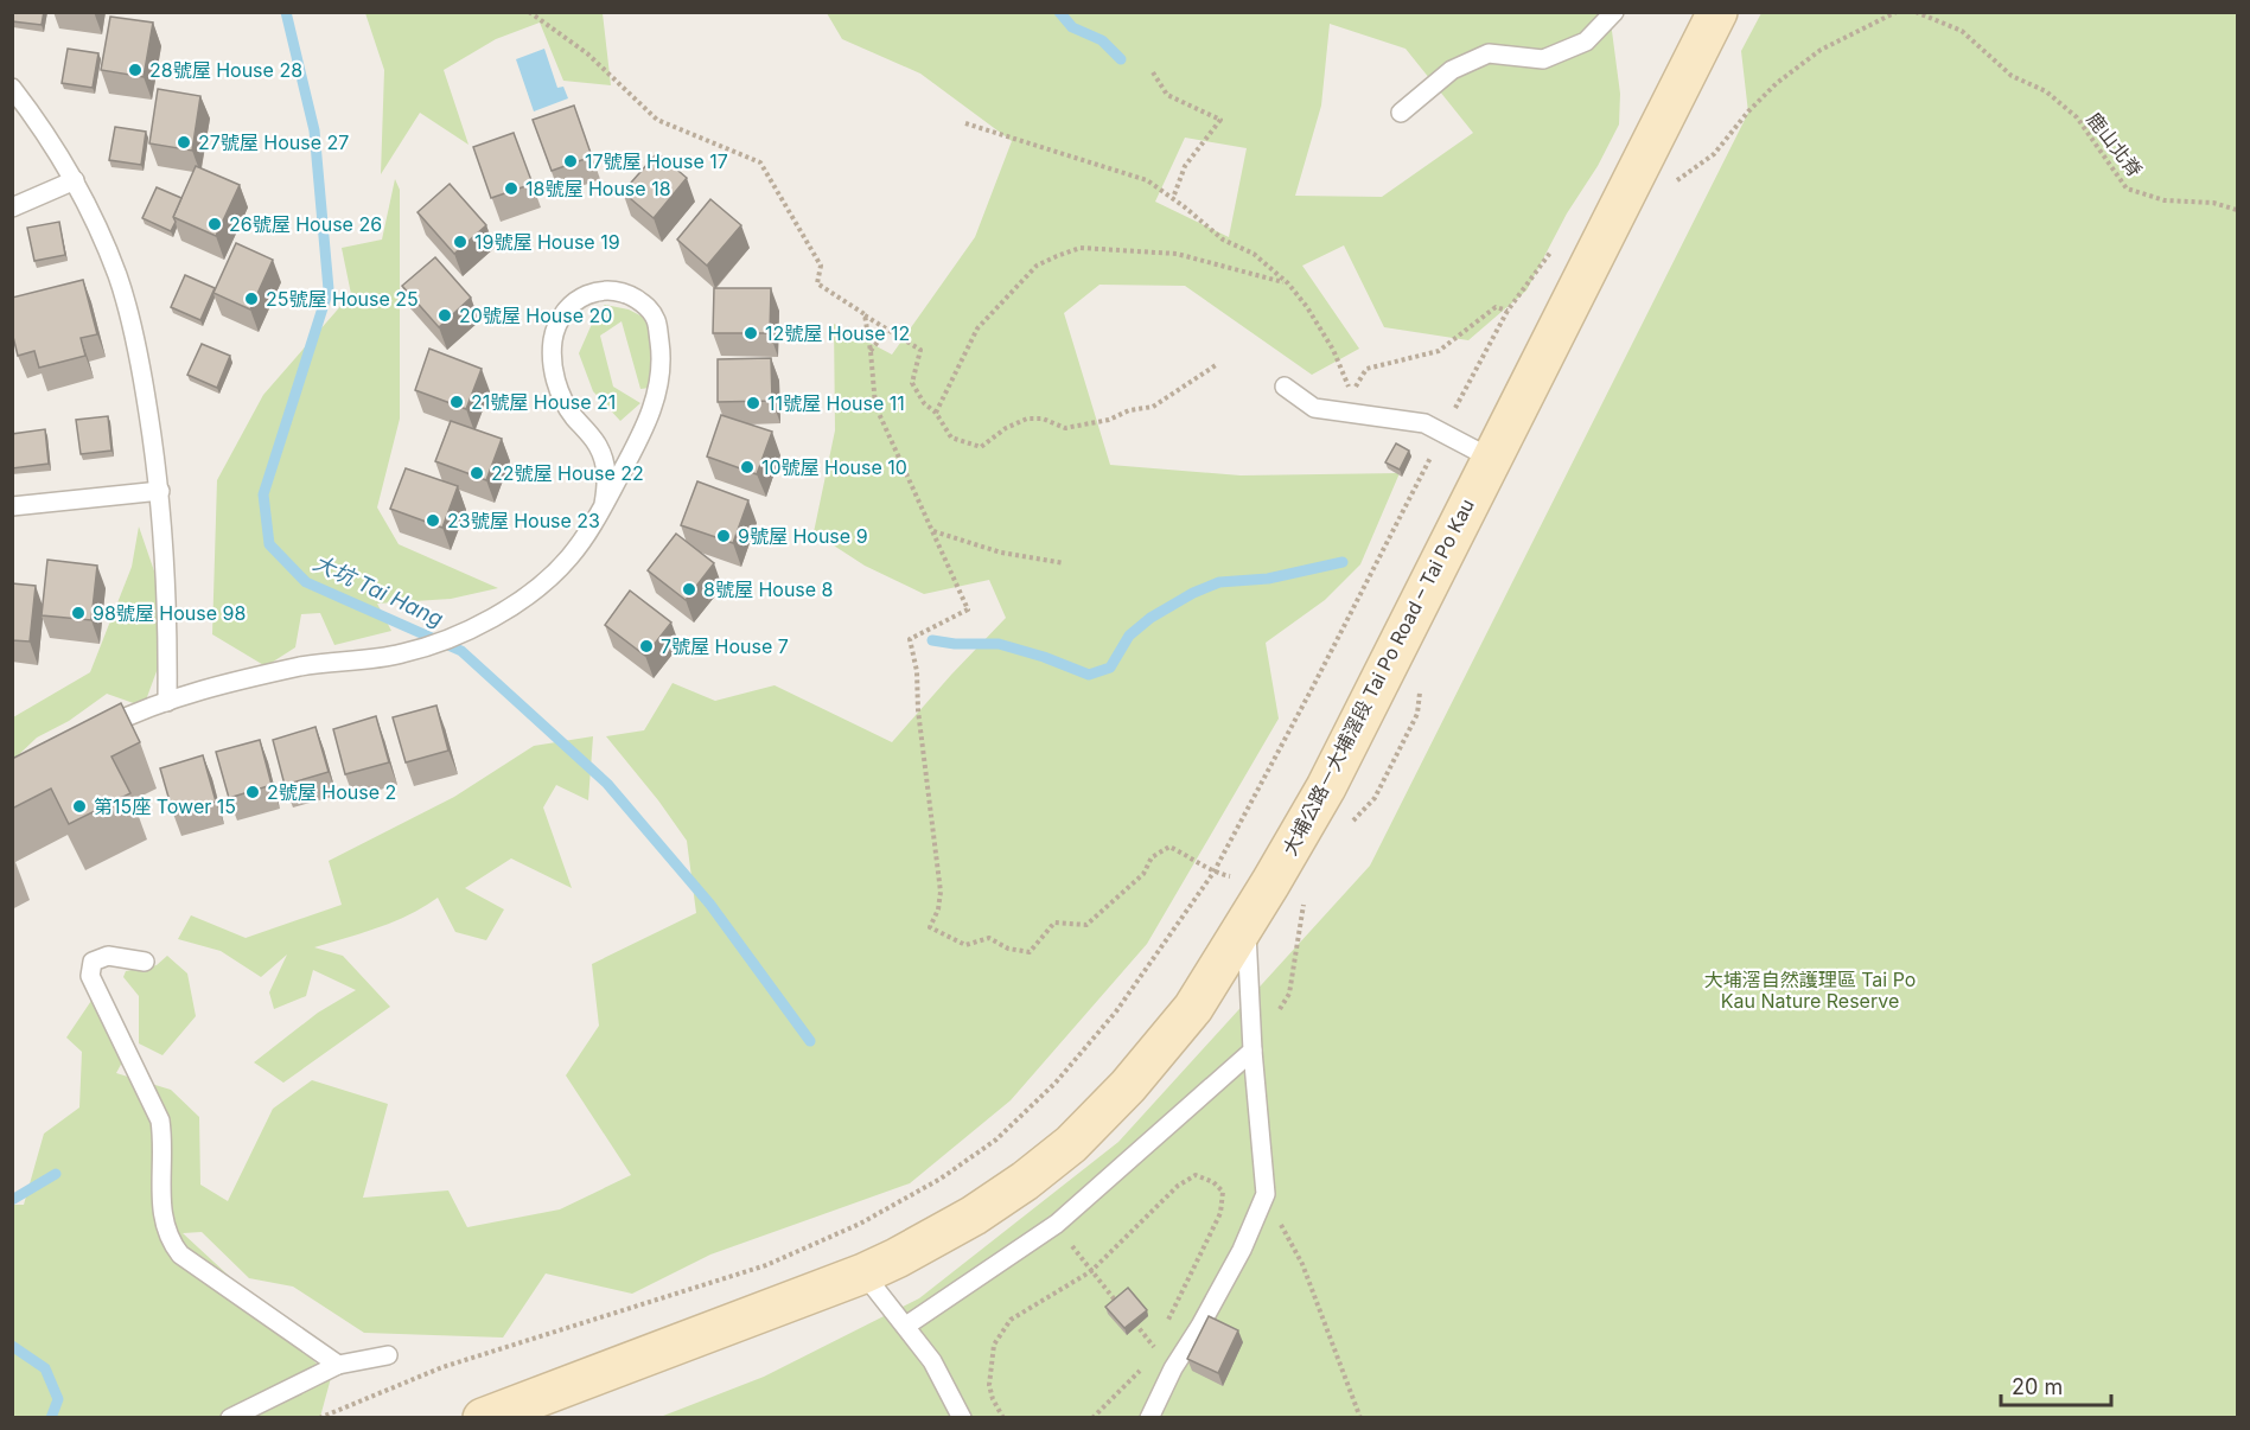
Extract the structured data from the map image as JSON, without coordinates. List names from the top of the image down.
{
  "streets": {
    "main road": ["大埔公路－大埔滘段 Tai Po Road – Tai Po Kau"],
    "path": ["鹿山北脊"]
  },
  "water": ["大坑 Tai Hang"],
  "parks": ["大埔滘自然護理區 Tai Po Kau Nature Reserve"],
  "places": [
    "28號屋 House 28",
    "27號屋 House 27",
    "17號屋 House 17",
    "18號屋 House 18",
    "26號屋 House 26",
    "19號屋 House 19",
    "25號屋 House 25",
    "20號屋 House 20",
    "12號屋 House 12",
    "21號屋 House 21",
    "11號屋 House 11",
    "10號屋 House 10",
    "22號屋 House 22",
    "23號屋 House 23",
    "9號屋 House 9",
    "8號屋 House 8",
    "98號屋 House 98",
    "7號屋 House 7",
    "2號屋 House 2",
    "第15座 Tower 15"
  ],
  "scale_bar": "20 m"
}
